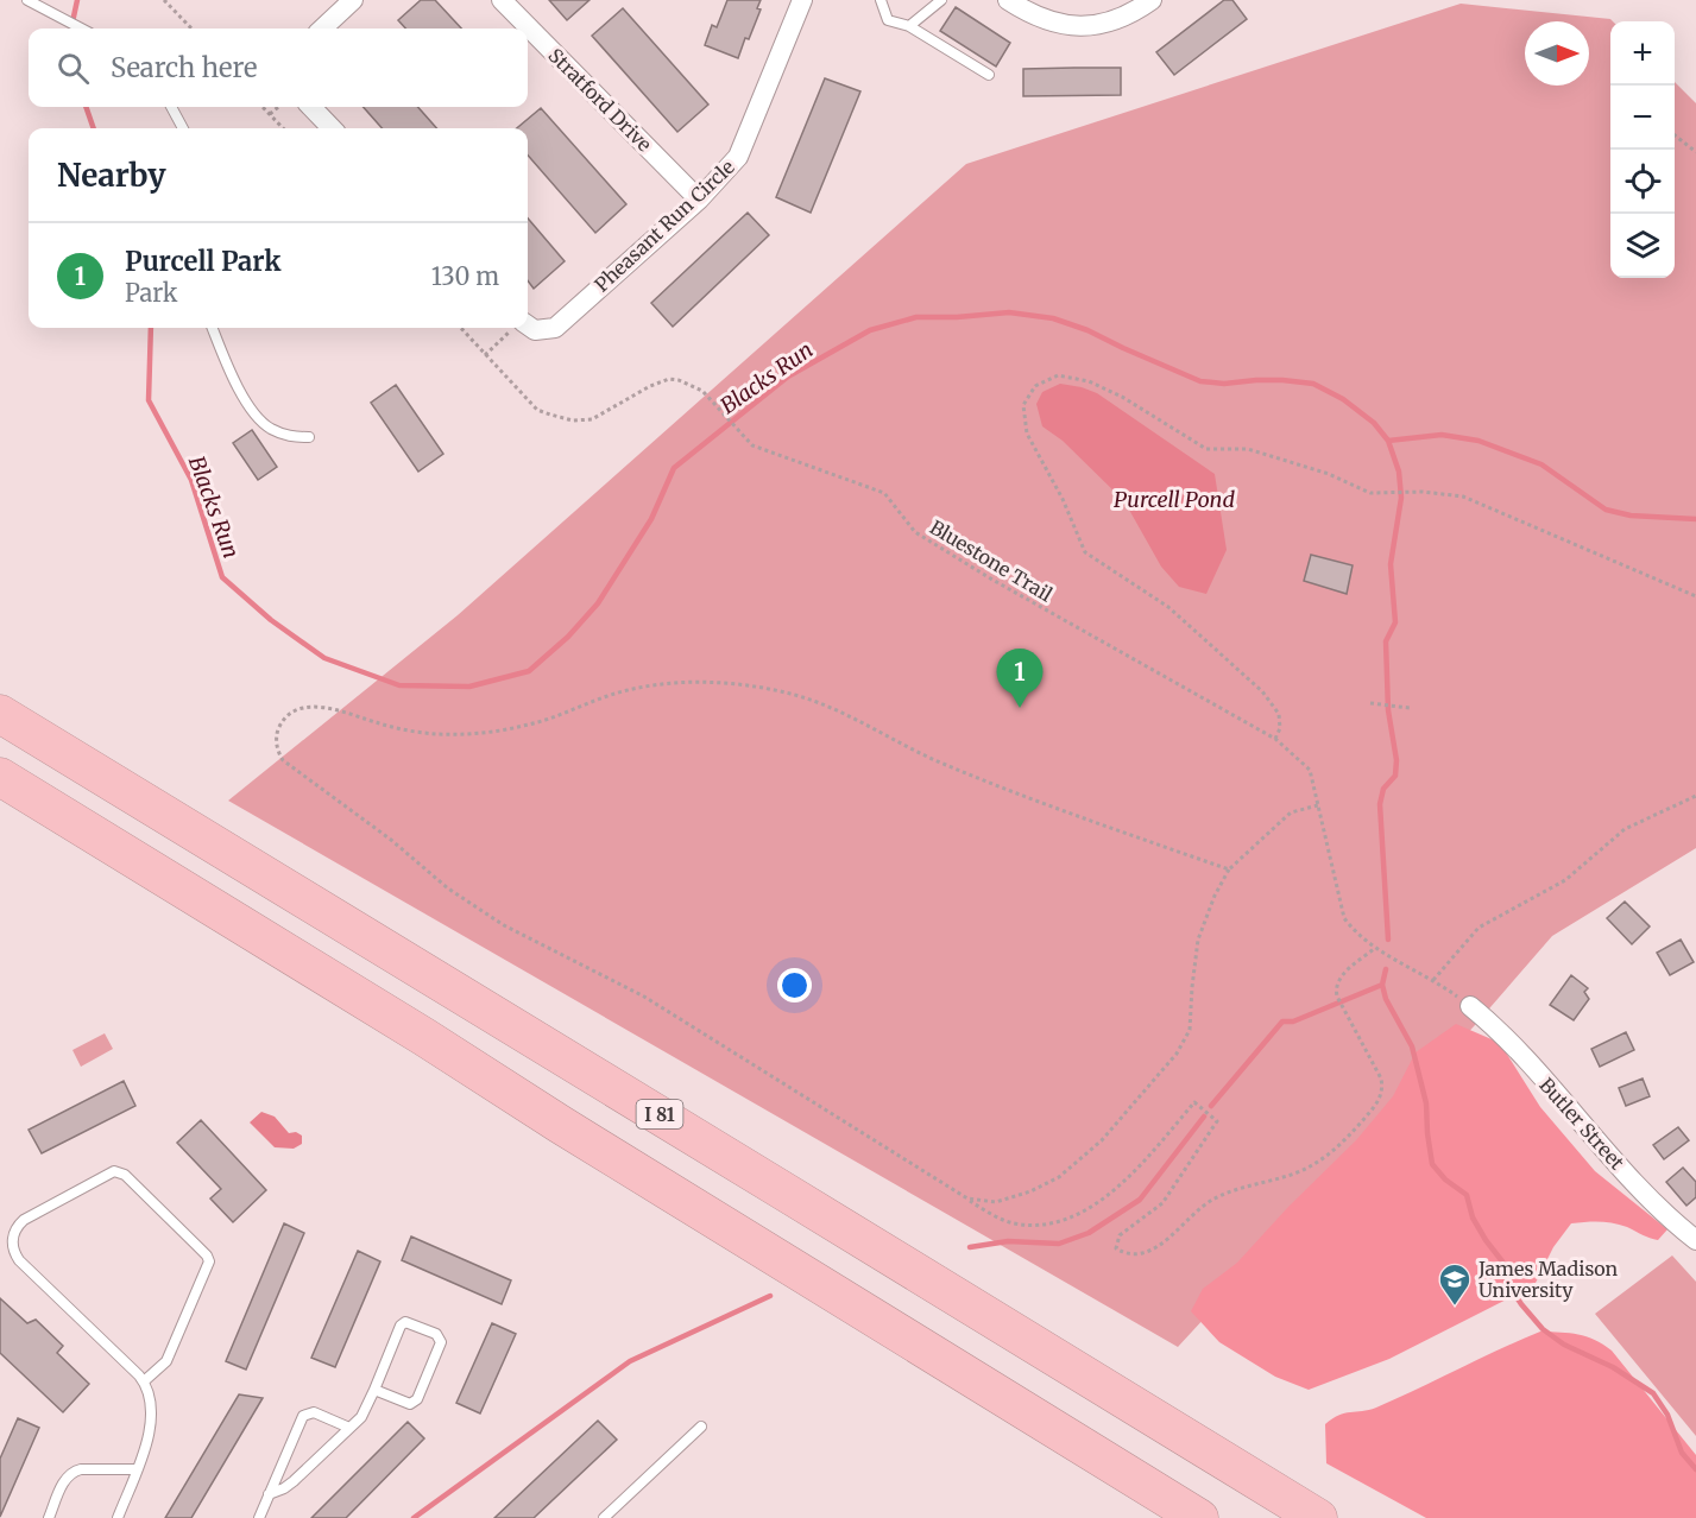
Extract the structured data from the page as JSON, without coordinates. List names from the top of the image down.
{
  "streets": {
    "highway": ["I 81"],
    "street": ["Stratford Drive", "Pheasant Run Circle", "Butler Street"],
    "path": ["Bluestone Trail"]
  },
  "crossings": [
    ["Stratford Drive", "Pheasant Run Circle"],
    ["Bluestone Trail", "Butler Street"]
  ],
  "water": ["Blacks Run", "Purcell Pond"],
  "places": {
    "school or university": ["James Madison University"]
  },
  "north": "right",
  "page": {
    "map_buttons": ["+", "−"],
    "search": "Search here",
    "heading": "Nearby",
    "list": [
      {
        "mark": "1",
        "name": "Purcell Park",
        "note": "Park",
        "value": "130 m"
      }
    ],
    "pins": "1"
  }
}
